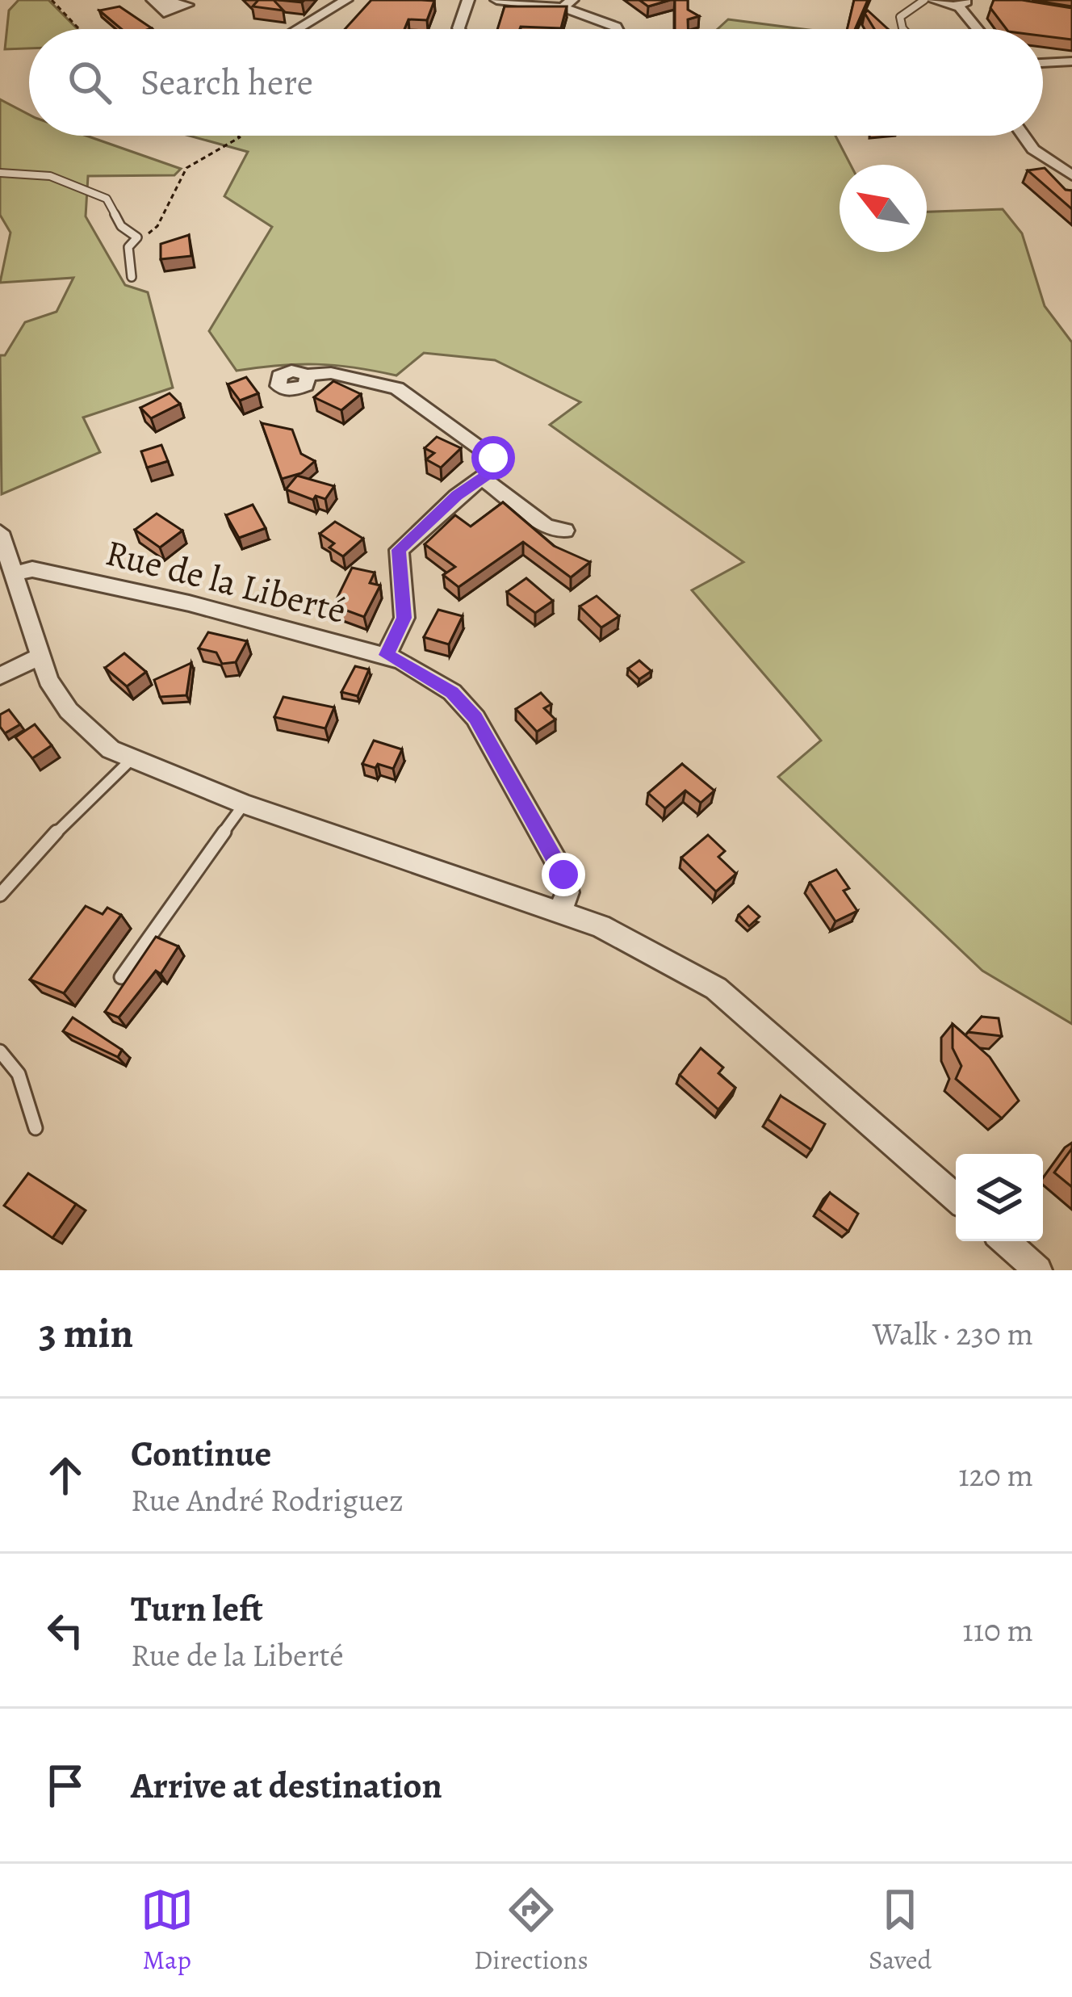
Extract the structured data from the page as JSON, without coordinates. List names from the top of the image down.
{
  "streets": {
    "street": ["Rue de la Liberté"]
  },
  "north": "top left",
  "page": {
    "search": "Search here",
    "heading": ["3 min", "Walk · 230 m"],
    "list": [
      ["Continue", "Rue André Rodriguez", "120 m"],
      ["Turn left", "Rue de la Liberté", "110 m"],
      "Arrive at destination"
    ],
    "nav": ["Map", "Directions", "Saved"]
  }
}
